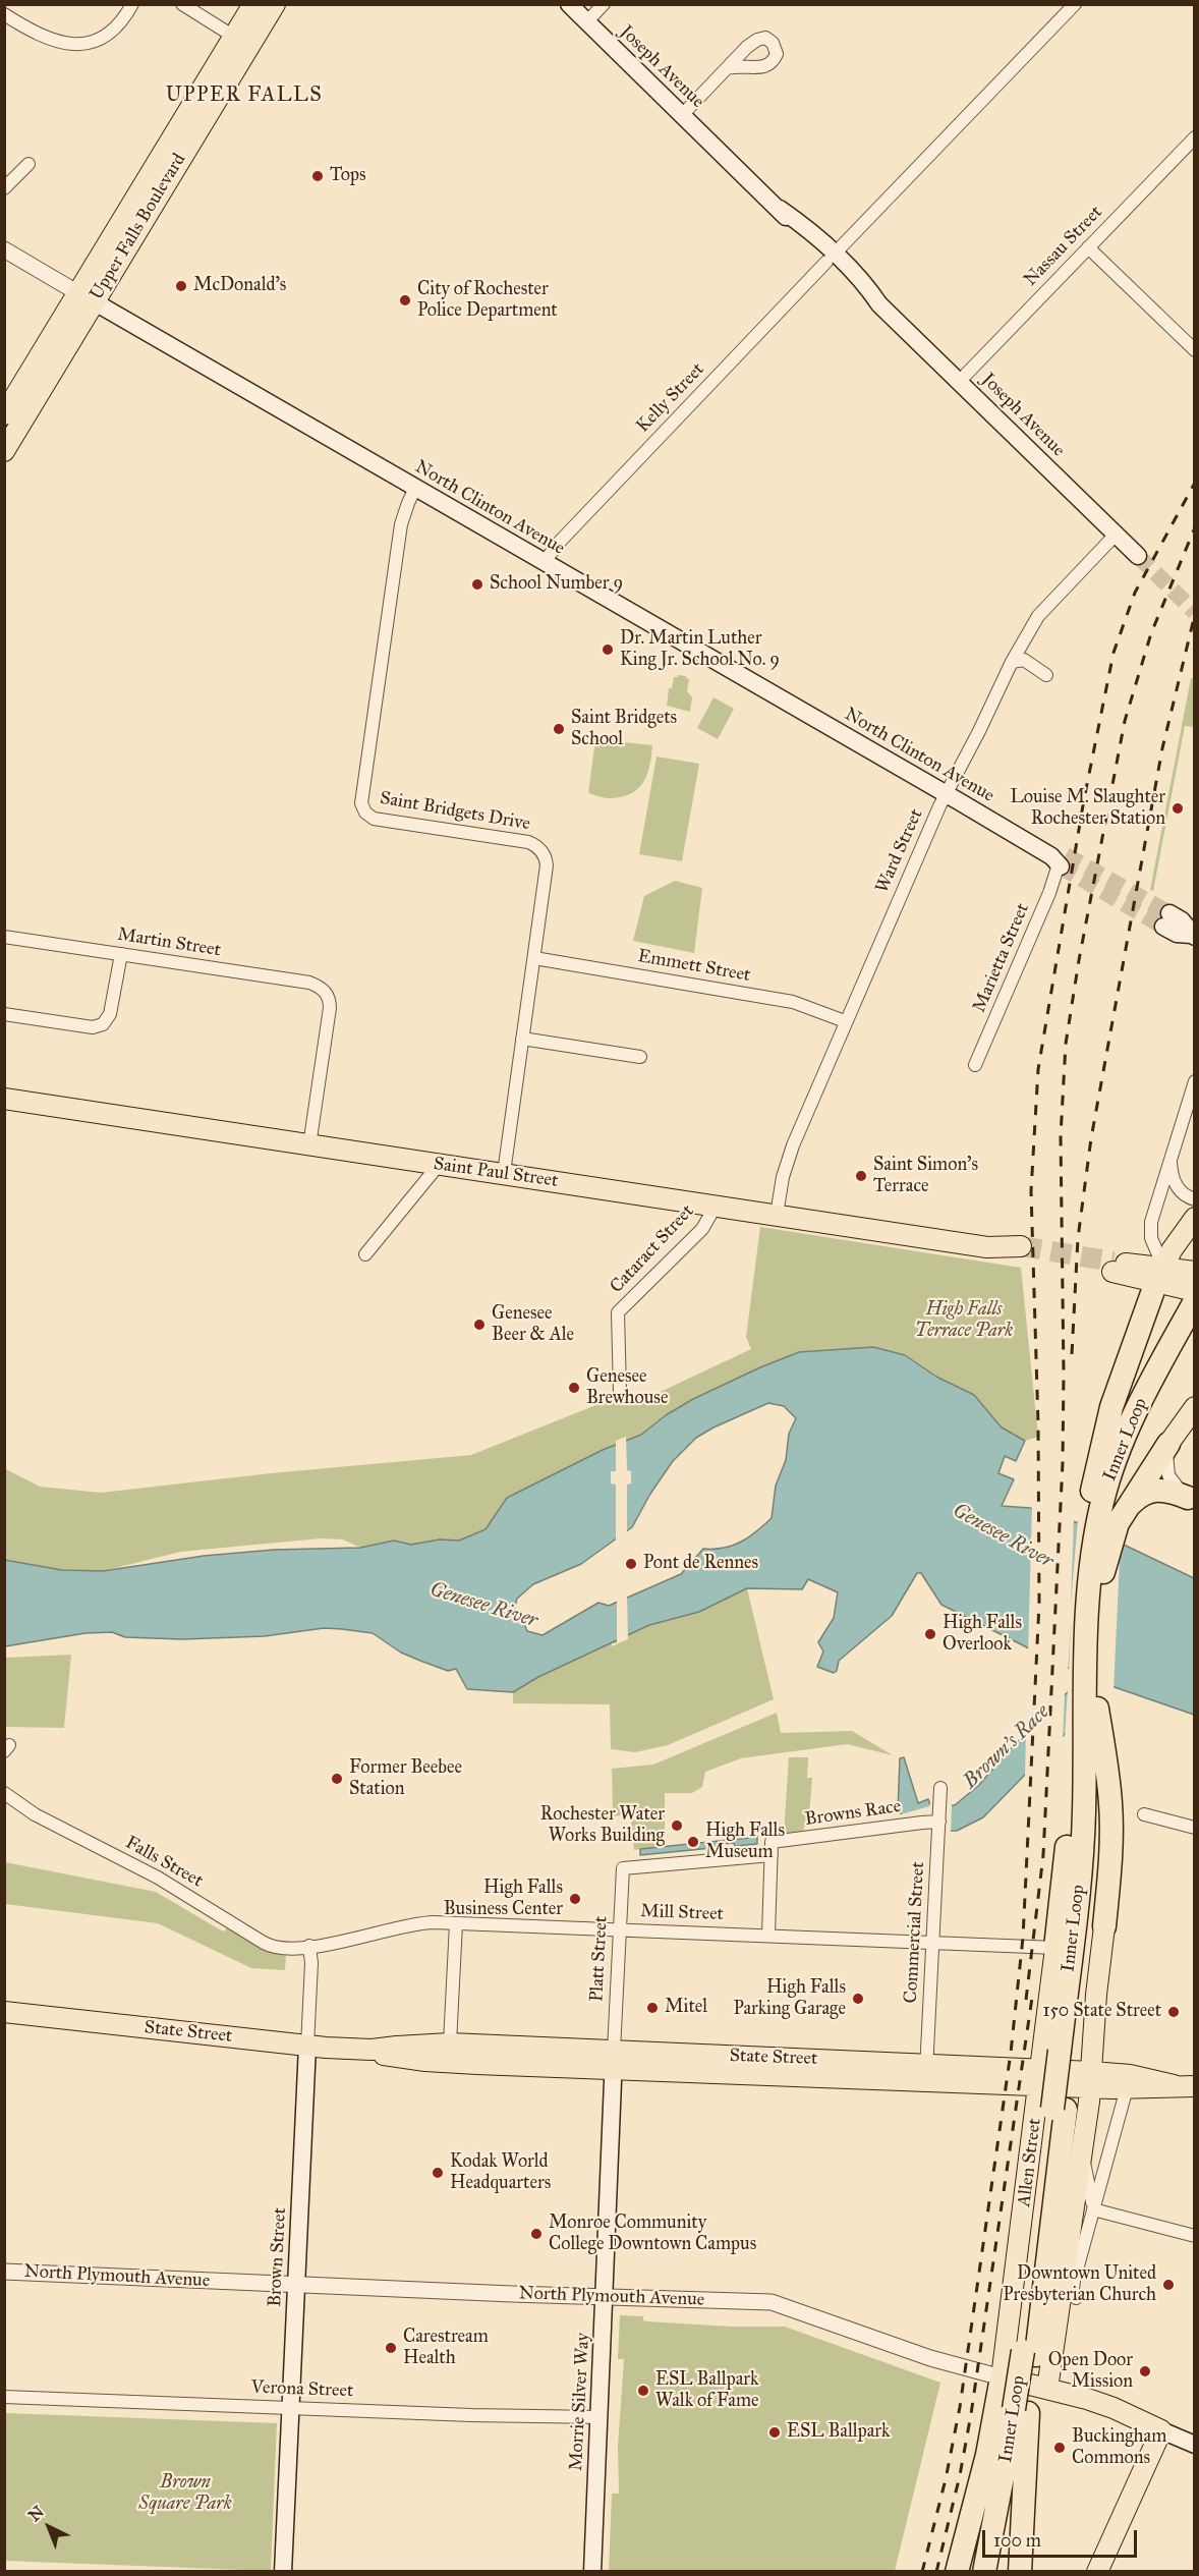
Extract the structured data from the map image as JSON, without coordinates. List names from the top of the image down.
{
  "streets": {
    "highway": ["Inner Loop"],
    "main road": [
      "Joseph Avenue",
      "Upper Falls Boulevard",
      "North Clinton Avenue",
      "Saint Paul Street",
      "State Street",
      "Allen Street",
      "Brown Street",
      "North Plymouth Avenue",
      "Morrie Silver Way"
    ],
    "street": [
      "Nassau Street",
      "Kelly Street",
      "Saint Bridgets Drive",
      "Ward Street",
      "Martin Street",
      "Marietta Street",
      "Emmett Street",
      "Cataract Street",
      "Browns Race",
      "Falls Street",
      "Mill Street",
      "Commercial Street",
      "Platt Street",
      "Verona Street"
    ]
  },
  "crossings": [
    ["Joseph Avenue", "Nassau Street"],
    ["Joseph Avenue", "Kelly Street"],
    ["Joseph Avenue", "Ward Street"],
    ["Upper Falls Boulevard", "North Clinton Avenue"],
    ["Kelly Street", "North Clinton Avenue"],
    ["North Clinton Avenue", "Saint Bridgets Drive"],
    ["North Clinton Avenue", "Ward Street"],
    ["North Clinton Avenue", "Marietta Street"],
    ["Saint Bridgets Drive", "Emmett Street"],
    ["Saint Bridgets Drive", "Saint Paul Street"],
    ["Ward Street", "Emmett Street"],
    ["Ward Street", "Saint Paul Street"],
    ["Martin Street", "Saint Paul Street"],
    ["Saint Paul Street", "Cataract Street"],
    ["Browns Race", "Commercial Street"],
    ["Browns Race", "Platt Street"],
    ["Falls Street", "Mill Street"],
    ["Falls Street", "Brown Street"],
    ["Mill Street", "Commercial Street"],
    ["Mill Street", "Platt Street"],
    ["Mill Street", "Allen Street"],
    ["Mill Street", "Brown Street"],
    ["Commercial Street", "State Street"],
    ["Platt Street", "State Street"],
    ["Platt Street", "Morrie Silver Way"],
    ["State Street", "Allen Street"],
    ["State Street", "Brown Street"],
    ["State Street", "Morrie Silver Way"],
    ["Allen Street", "North Plymouth Avenue"],
    ["Brown Street", "North Plymouth Avenue"],
    ["Brown Street", "Verona Street"],
    ["North Plymouth Avenue", "Morrie Silver Way"],
    ["Verona Street", "Morrie Silver Way"]
  ],
  "districts": ["UPPER FALLS"],
  "water": ["Genesee River", "Brown's Race"],
  "parks": ["High Falls Terrace Park", "Brown Square Park"],
  "places": [
    "Tops",
    "McDonald's",
    "City of Rochester Police Department",
    "School Number 9",
    "Dr. Martin Luther King Jr. School No. 9",
    "Saint Bridgets School",
    "Louise M. Slaughter Rochester Station",
    "Saint Simon's Terrace",
    "Genesee Beer & Ale",
    "Genesee Brewhouse",
    "Pont de Rennes",
    "High Falls Overlook",
    "Former Beebee Station",
    "Rochester Water Works Building",
    "High Falls Museum",
    "High Falls Business Center",
    "High Falls Parking Garage",
    "Mitel",
    "150 State Street",
    "Kodak World Headquarters",
    "Monroe Community College Downtown Campus",
    "Downtown United Presbyterian Church",
    "Carestream Health",
    "Open Door Mission",
    "ESL Ballpark Walk of Fame",
    "ESL Ballpark",
    "Buckingham Commons"
  ],
  "scale_bar": "100 m",
  "north": "top left"
}
